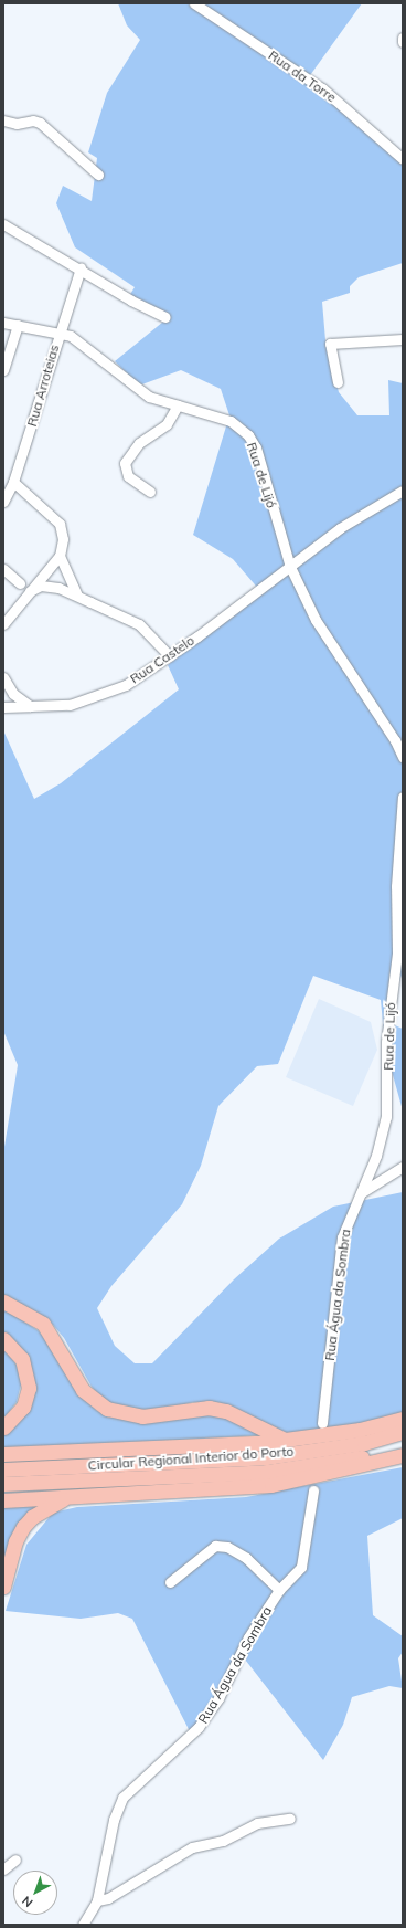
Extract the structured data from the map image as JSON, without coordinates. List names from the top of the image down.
{
  "streets": {
    "highway": ["Circular Regional Interior do Porto"],
    "street": [
      "Rua da Torre",
      "Rua Arroteias",
      "Rua de Lijó",
      "Rua Castelo",
      "Rua Água da Sombra"
    ]
  },
  "crossings": [
    ["Rua Arroteias", "Rua de Lijó"],
    ["Rua de Lijó", "Rua Castelo"],
    ["Rua de Lijó", "Rua Água da Sombra"]
  ],
  "north": "bottom left"
}
